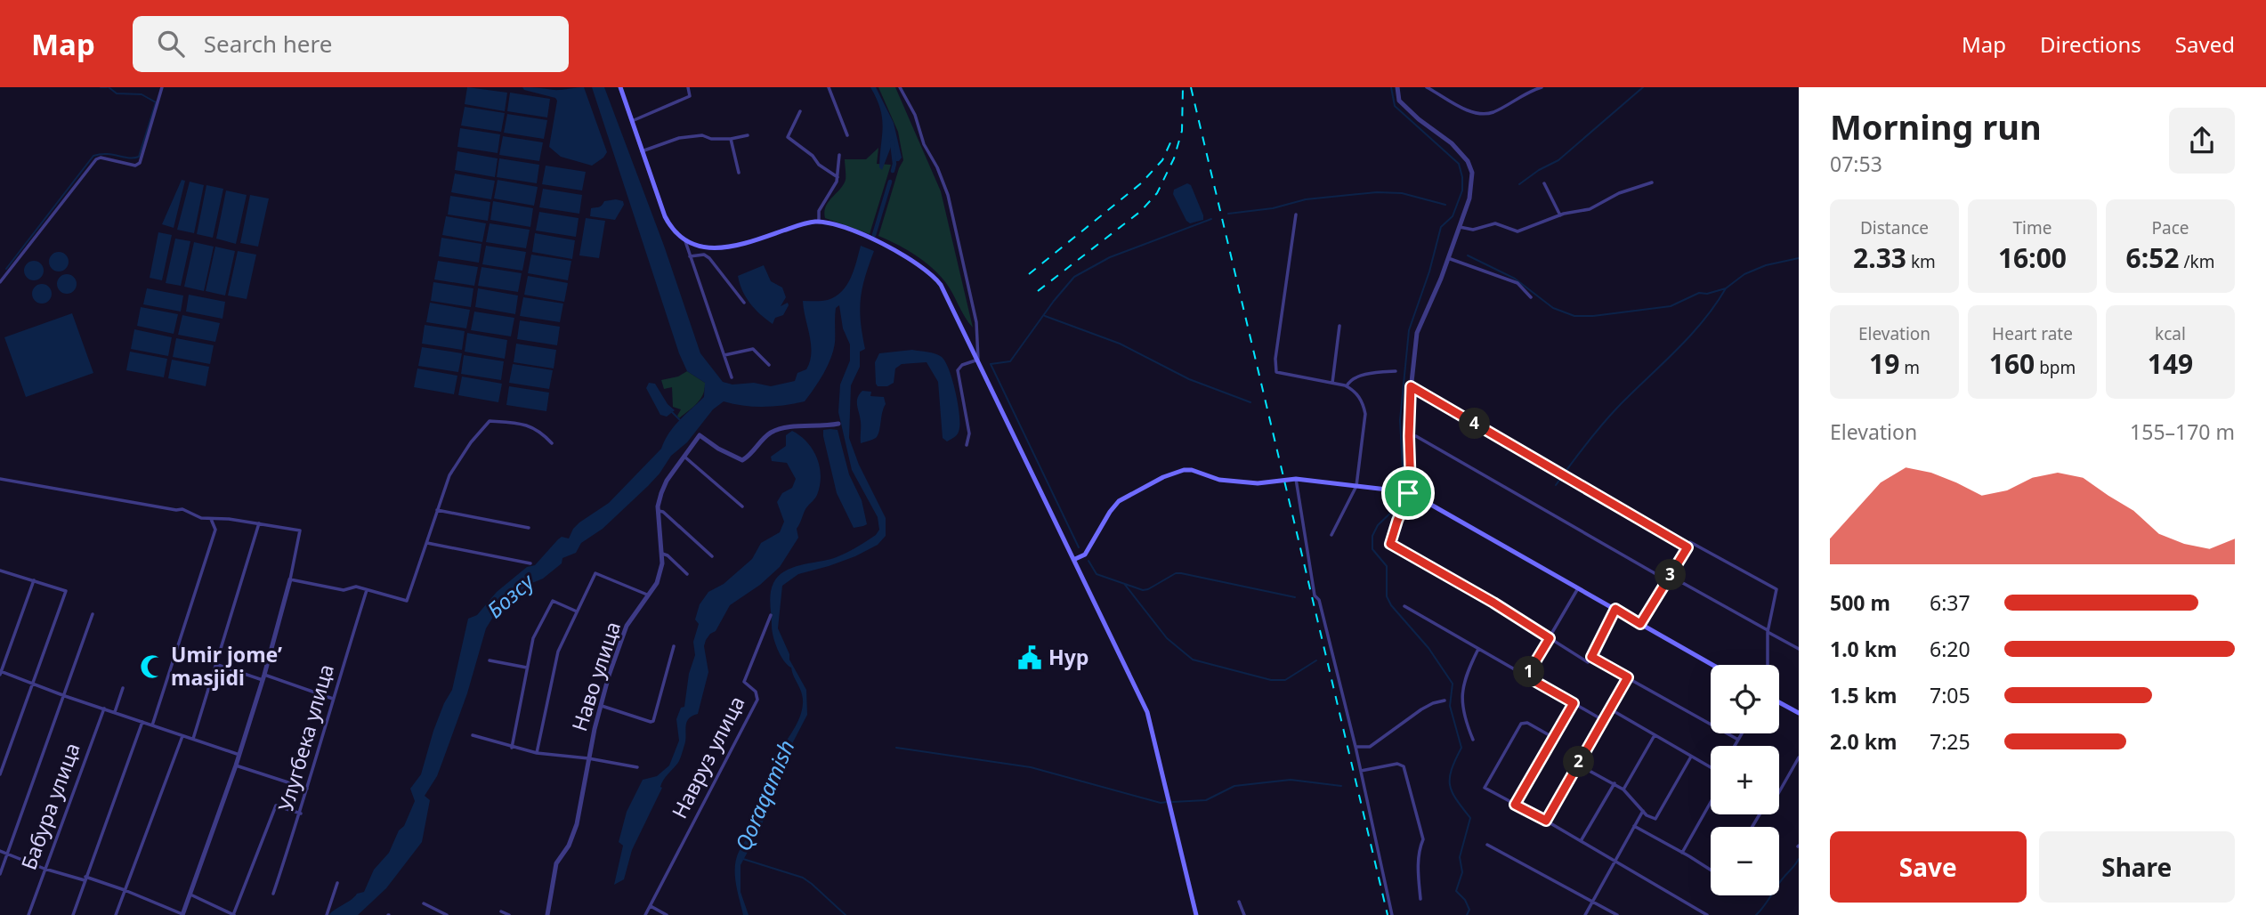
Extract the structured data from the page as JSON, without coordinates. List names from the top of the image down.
{
  "streets": {
    "street": [
      "Наво улица",
      "Улугбека улица",
      "Навруз улица",
      "Бабура улица"
    ]
  },
  "water": ["Бозсу", "Qoraqamish"],
  "places": {
    "public building": ["Нур"],
    "mosque": ["Umir jome’ masjidi"]
  },
  "page": {
    "header": "Map",
    "search": "Search here",
    "nav": ["Map", "Directions", "Saved"],
    "heading": ["Morning run", "07:53"],
    "stats": [
      ["Distance", "2.33 km"],
      ["Time", "16:00"],
      ["Pace", "6:52 /km"],
      ["Elevation", "19 m"],
      ["Heart rate", "160 bpm"],
      ["kcal", "149"]
    ],
    "chart": ["Elevation", "155–170 m"],
    "pins": [
      "4",
      "3",
      "1",
      "2"
    ],
    "list": [
      {
        "name": "500 m",
        "note": "6:37"
      },
      {
        "name": "1.0 km",
        "note": "6:20"
      },
      {
        "name": "1.5 km",
        "note": "7:05"
      },
      {
        "name": "2.0 km",
        "note": "7:25"
      }
    ],
    "map_buttons": ["+", "−"],
    "buttons": ["Save", "Share"]
  }
}
